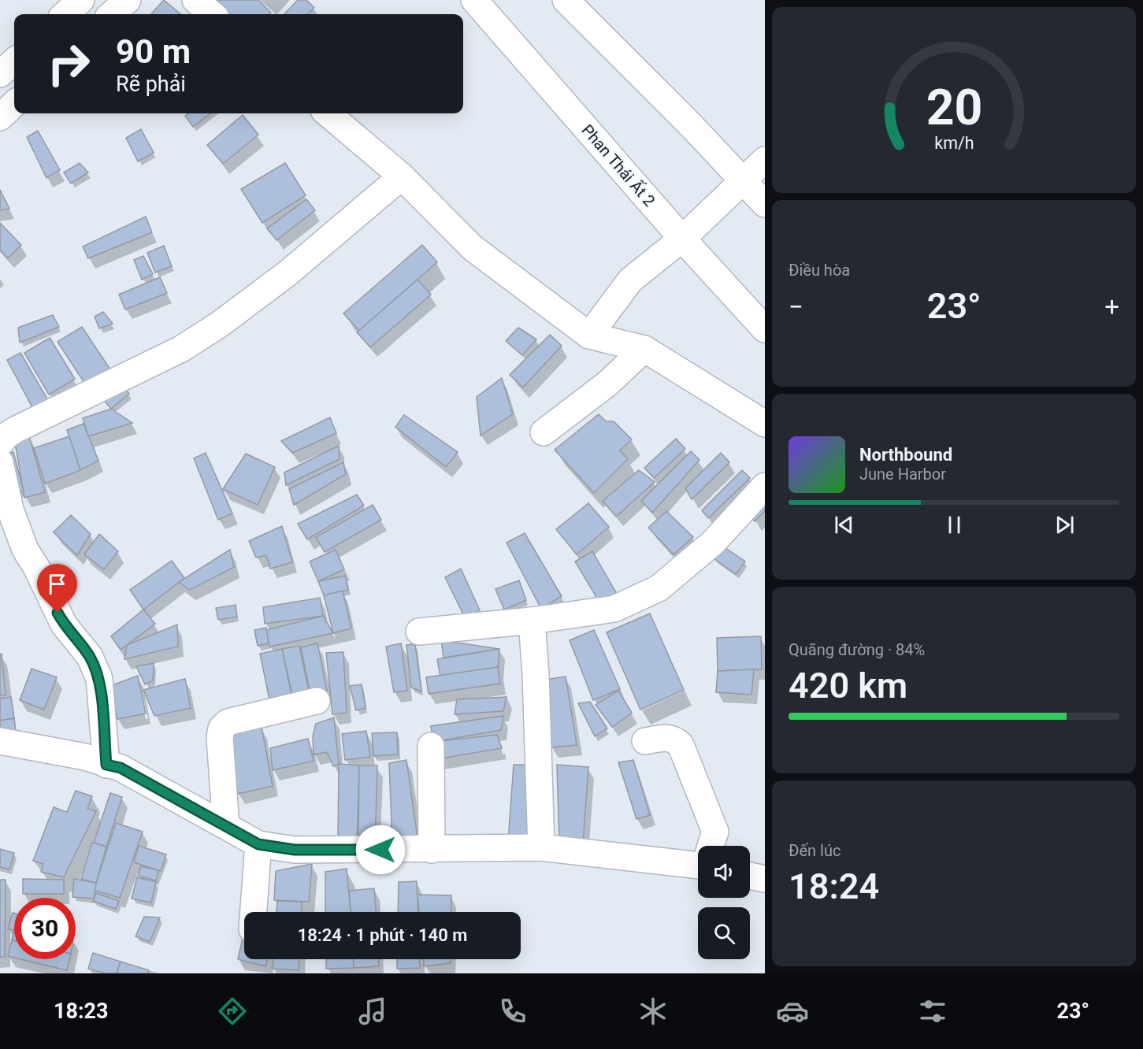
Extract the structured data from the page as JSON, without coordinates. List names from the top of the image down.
{
  "streets": {
    "street": ["Phan Thái Ất 2"]
  },
  "page": {
    "turn": ["90 m", "Rẽ phải"],
    "tile": [
      "Điều hòa",
      ["Quãng đường · 84%", "420 km"],
      ["Đến lúc", "18:24"]
    ],
    "heat": ["−", "23°", "+"],
    "song": ["Northbound", "June Harbor"],
    "limit": "30",
    "trip": "18:24 · 1 phút · 140 m",
    "tabs": ["18:23", "23°"],
    "gauge": ["20", "km/h"]
  }
}
